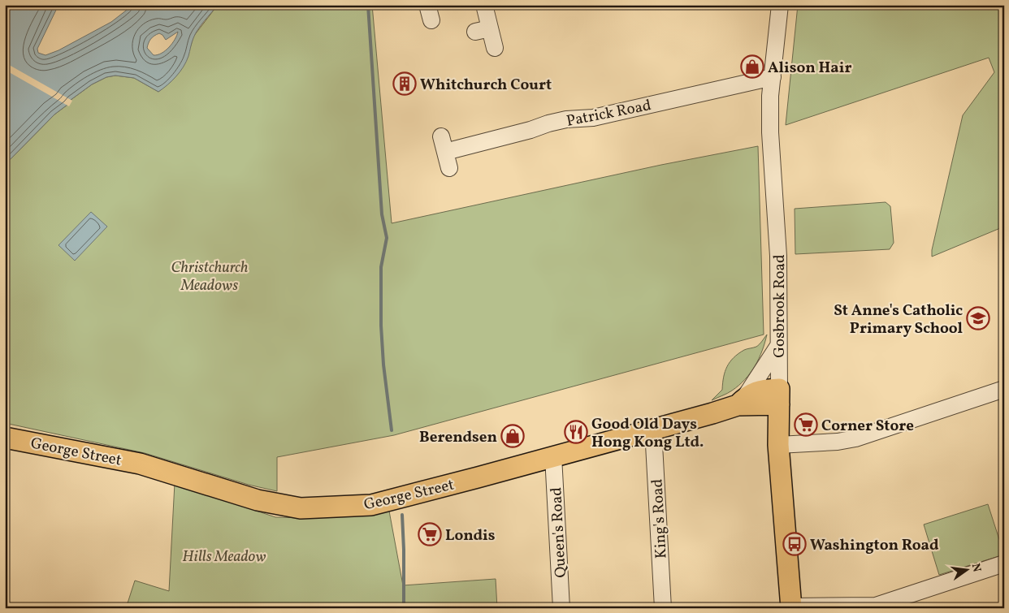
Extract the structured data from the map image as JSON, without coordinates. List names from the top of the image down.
{
  "streets": {
    "main road": ["Gosbrook Road", "George Street"],
    "street": ["Patrick Road", "King's Road", "Queen's Road"]
  },
  "crossings": [
    ["Patrick Road", "Gosbrook Road"],
    ["Gosbrook Road", "George Street"],
    ["George Street", "King's Road"],
    ["George Street", "Queen's Road"]
  ],
  "parks": ["Christchurch Meadows", "Hills Meadow"],
  "places": {
    "shop": ["Alison Hair", "Berendsen"],
    "building": ["Whitchurch Court"],
    "school or university": ["St Anne's Catholic Primary School"],
    "supermarket": ["Corner Store", "Londis"],
    "restaurant": ["Good Old Days Hong Kong Ltd."],
    "bus stop": ["Washington Road"]
  },
  "north": "right"
}
